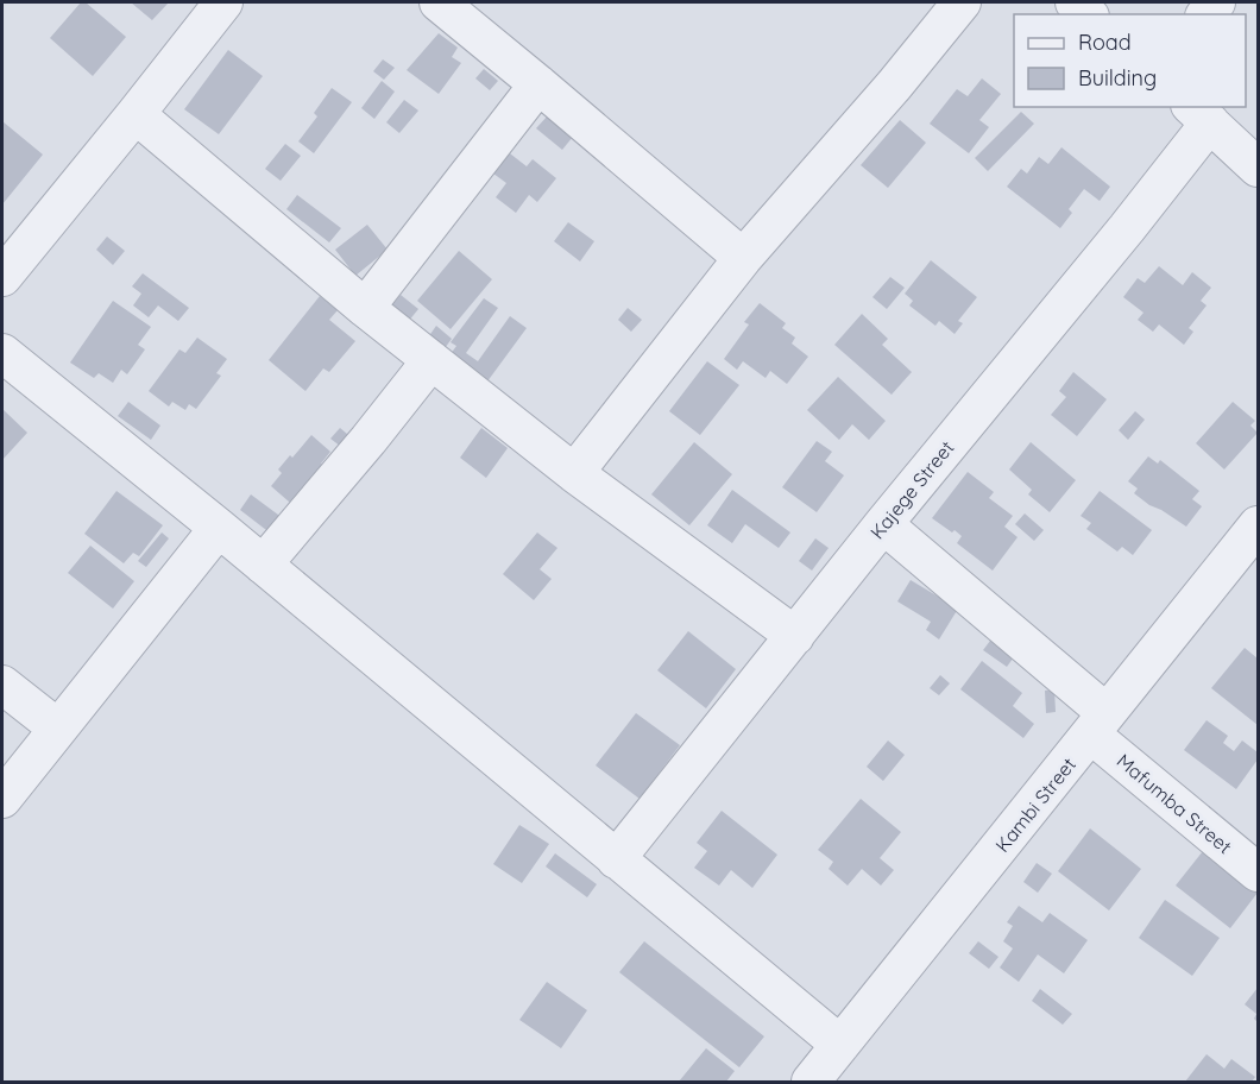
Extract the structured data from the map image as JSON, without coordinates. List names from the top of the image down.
{
  "streets": {
    "street": ["Kajege Street", "Mafumba Street", "Kambi Street"]
  },
  "crossings": [
    ["Kajege Street", "Mafumba Street"],
    ["Mafumba Street", "Kambi Street"]
  ],
  "legend": ["Road", "Building"]
}
